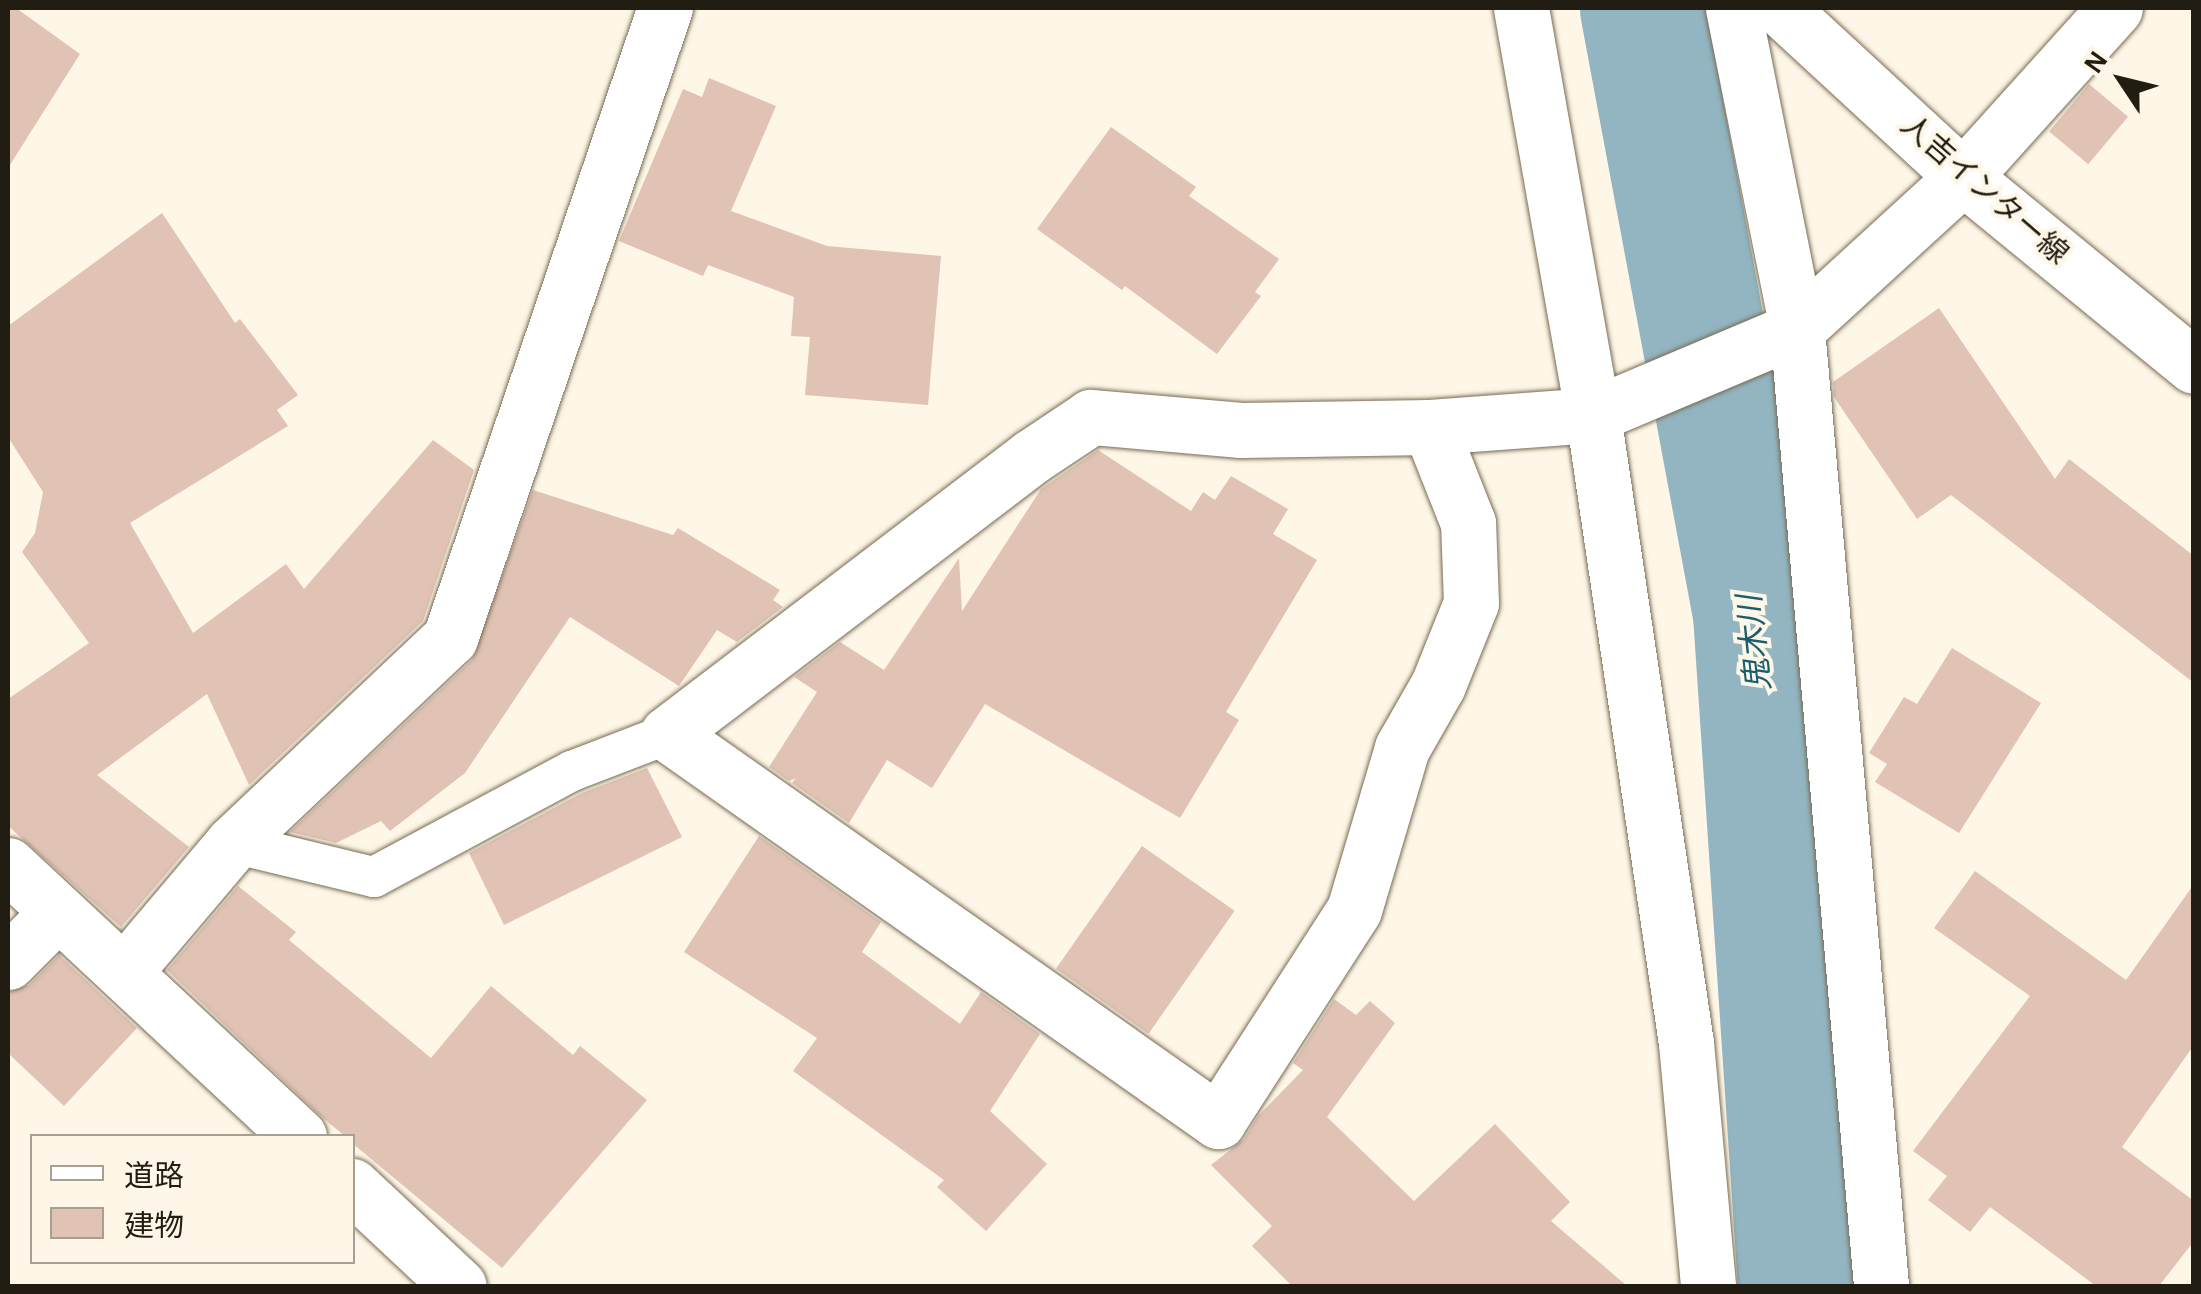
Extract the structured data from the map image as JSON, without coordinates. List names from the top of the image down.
{
  "streets": {
    "street": ["人吉インター線"]
  },
  "water": ["鬼木川"],
  "legend": ["道路", "建物"],
  "north": "top left"
}
